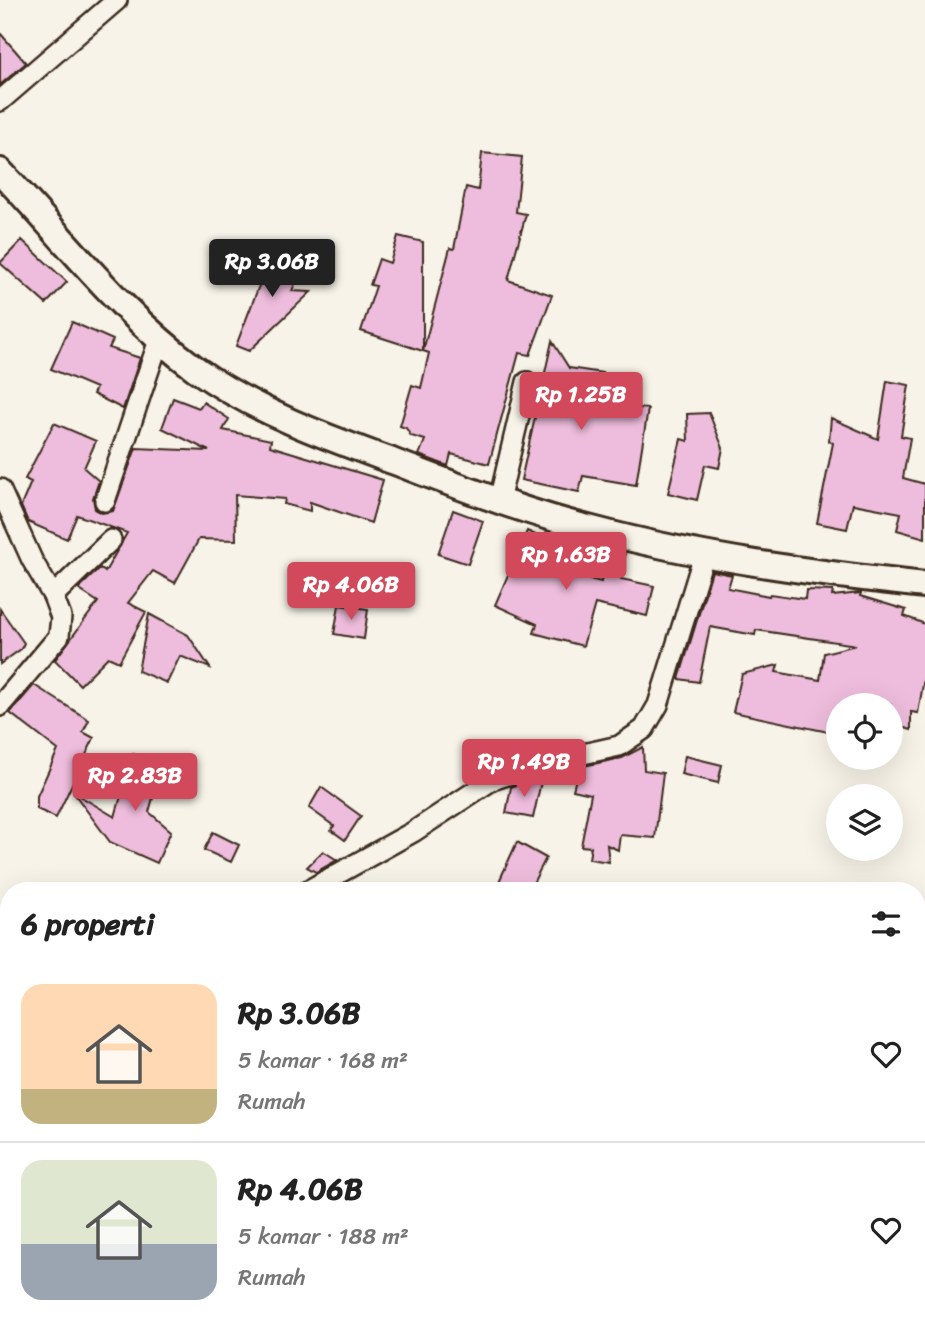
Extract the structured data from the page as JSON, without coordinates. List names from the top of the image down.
{
  "page": {
    "price": [
      "Rp 3.06B",
      "Rp 1.25B",
      "Rp 1.63B",
      "Rp 4.06B",
      "Rp 1.49B",
      "Rp 2.83B"
    ],
    "heading": "6 properti",
    "list": [
      {
        "name": "Rp 3.06B",
        "note": "5 kamar · 168 m² · Rumah"
      },
      {
        "name": "Rp 4.06B",
        "note": "5 kamar · 188 m² · Rumah"
      }
    ]
  }
}
